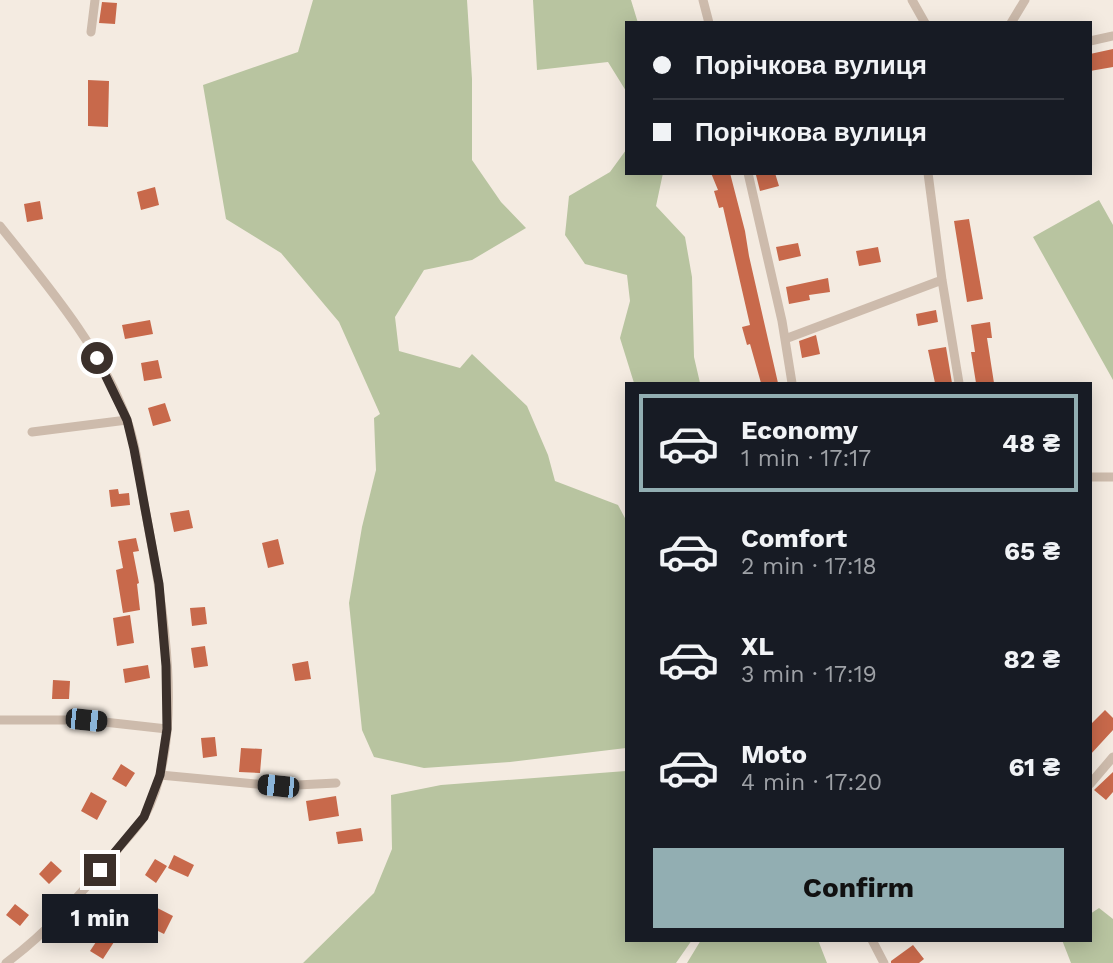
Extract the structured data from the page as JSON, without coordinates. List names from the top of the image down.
{
  "page": {
    "banner": ["Порічкова вулиця", "Порічкова вулиця"],
    "list": [
      {
        "name": "Economy",
        "note": "1 min · 17:17",
        "value": "48 ₴"
      },
      {
        "name": "Comfort",
        "note": "2 min · 17:18",
        "value": "65 ₴"
      },
      {
        "name": "XL",
        "note": "3 min · 17:19",
        "value": "82 ₴"
      },
      {
        "name": "Moto",
        "note": "4 min · 17:20",
        "value": "61 ₴"
      }
    ],
    "buttons": "Confirm",
    "bubble": "1 min"
  }
}
